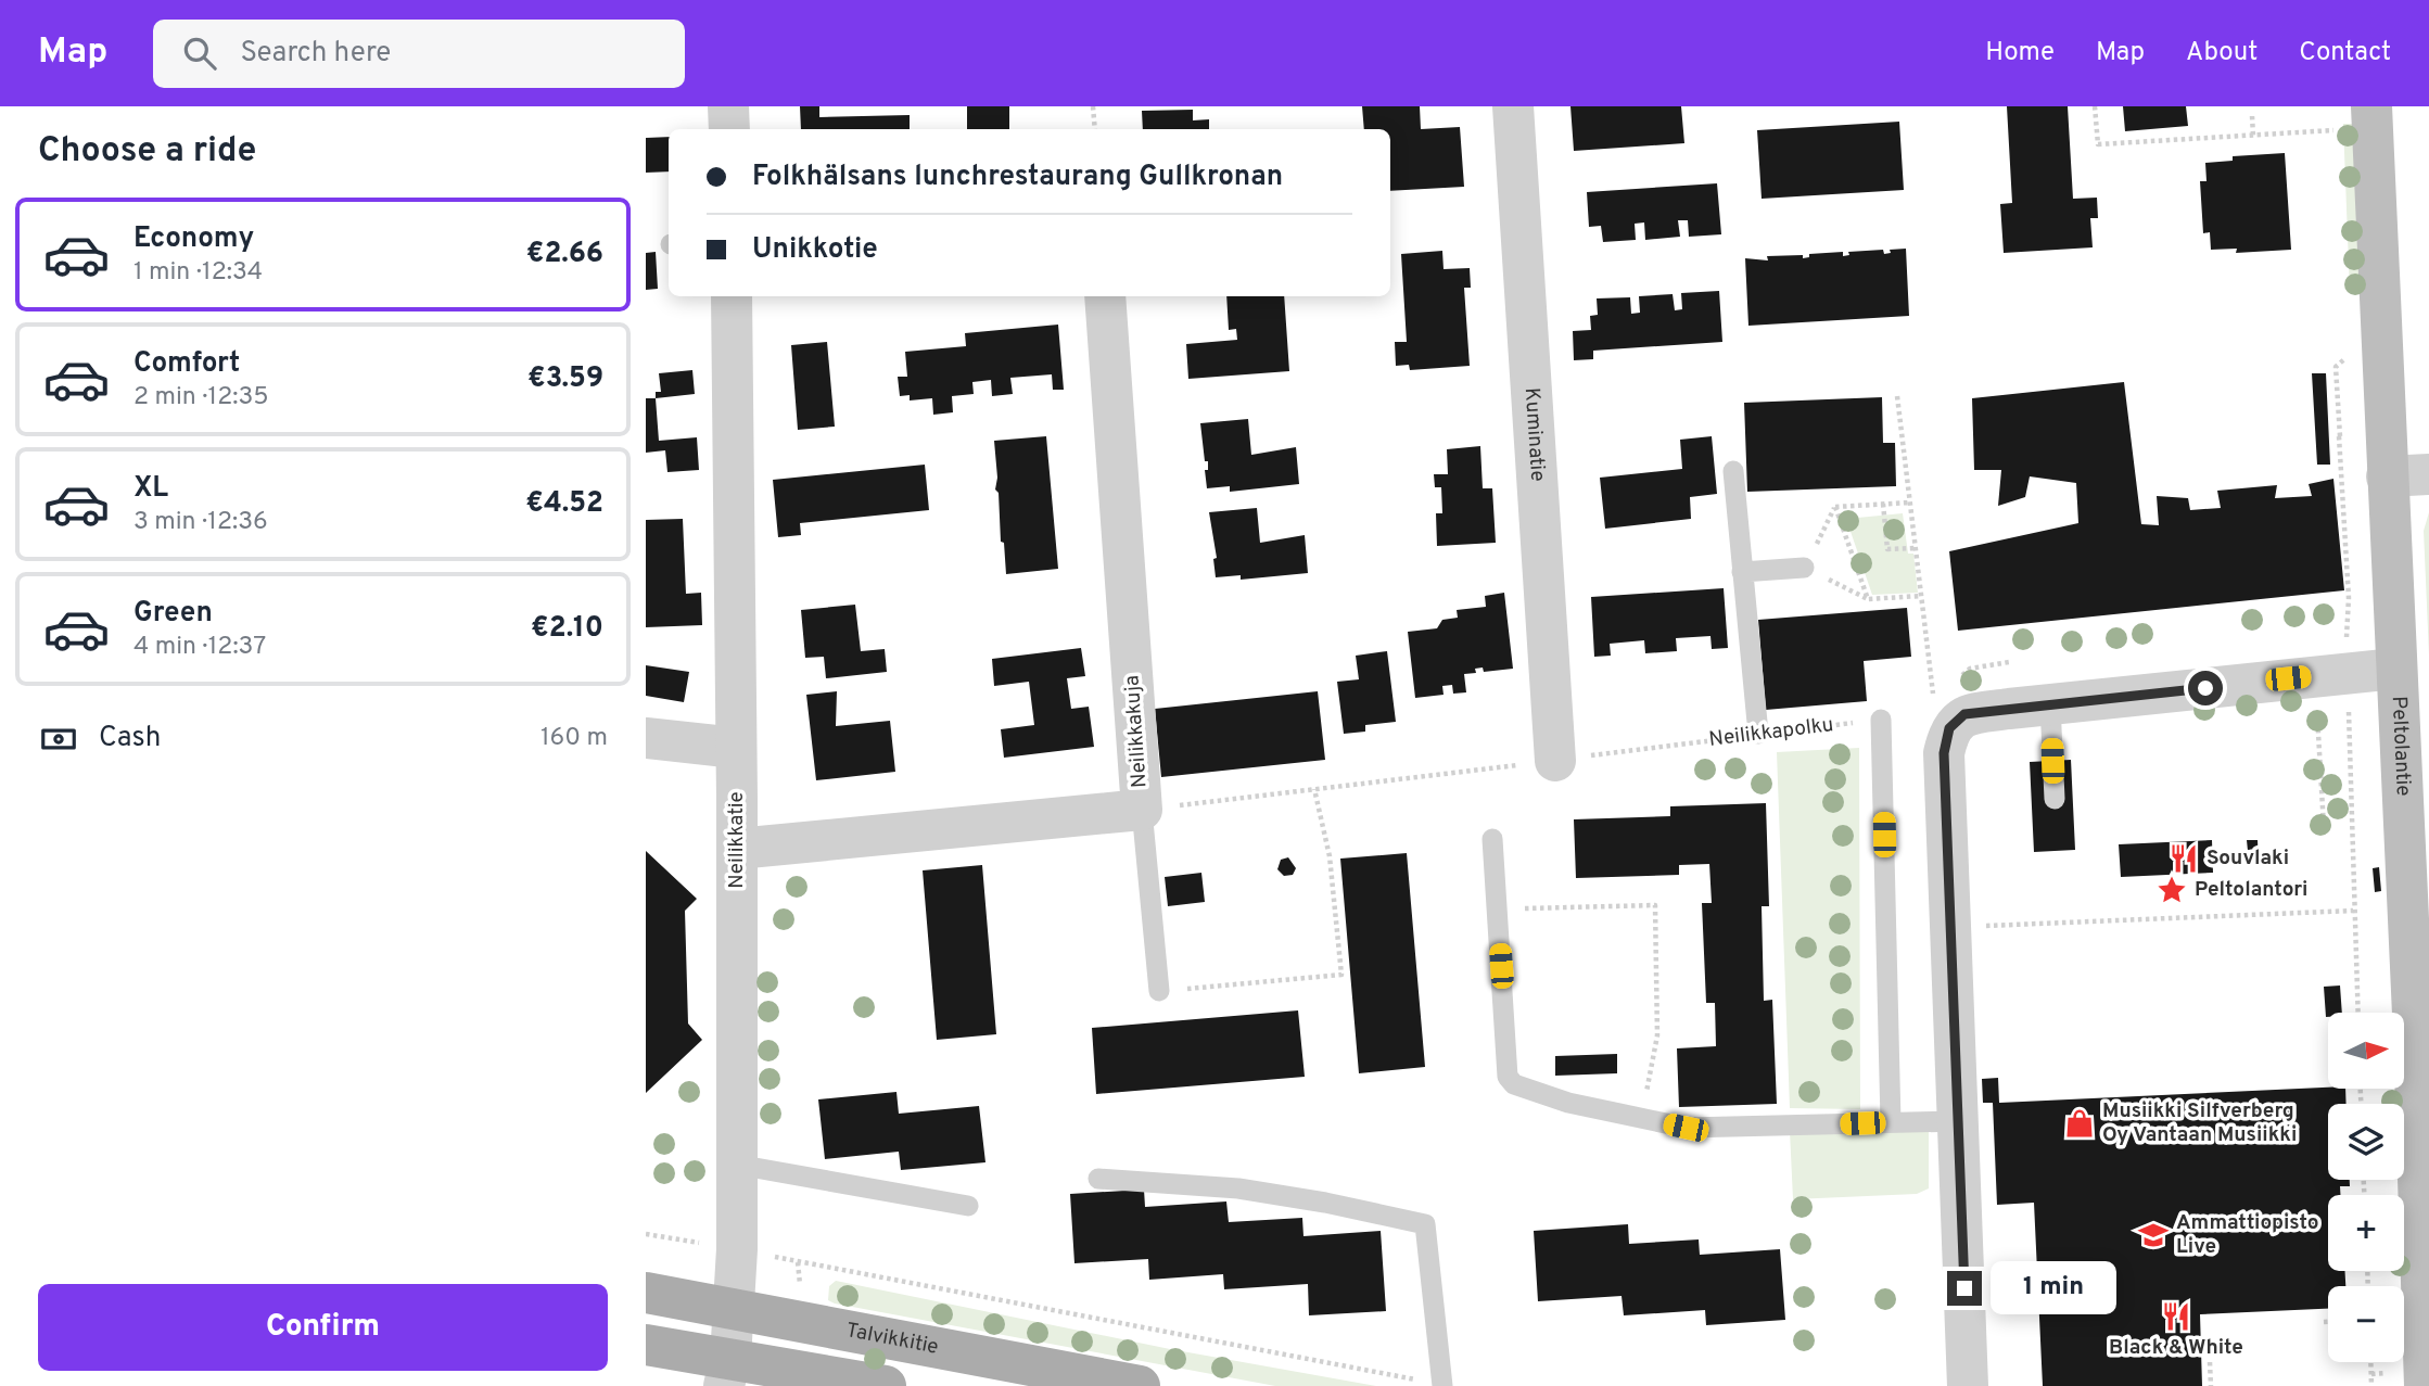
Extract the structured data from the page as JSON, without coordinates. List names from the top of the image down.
{
  "streets": {
    "main road": ["Talvikkitie"],
    "street": [
      "Kuminatie",
      "Neilikkakuja",
      "Peltolantie",
      "Neilikkatie"
    ],
    "path": ["Neilikkapolku"]
  },
  "crossings": [
    ["Kuminatie", "Neilikkapolku"],
    ["Neilikkakuja", "Neilikkapolku"],
    ["Neilikkakuja", "Neilikkatie"],
    ["Neilikkatie", "Talvikkitie"]
  ],
  "places": {
    "restaurant": ["Souvlaki", "Black & White"],
    "place": ["Peltolantori"],
    "shop": ["Musiikki Silfverberg Oy Vantaan Musiikki"],
    "school or university": ["Ammattiopisto Live"]
  },
  "north": "right",
  "page": {
    "header": "Map",
    "search": "Search here",
    "nav": [
      "Home",
      "Map",
      "About",
      "Contact"
    ],
    "heading": "Choose a ride",
    "banner": ["Folkhälsans lunchrestaurang Gullkronan", "Unikkotie"],
    "list": [
      {
        "name": "Economy",
        "note": "1 min · 12:34",
        "value": "€2.66"
      },
      {
        "name": "Comfort",
        "note": "2 min · 12:35",
        "value": "€3.59"
      },
      {
        "name": "XL",
        "note": "3 min · 12:36",
        "value": "€4.52"
      },
      {
        "name": "Green",
        "note": "4 min · 12:37",
        "value": "€2.10"
      }
    ],
    "pay": ["Cash", "160 m"],
    "map_buttons": ["+", "−"],
    "bubble": "1 min",
    "buttons": "Confirm"
  }
}
